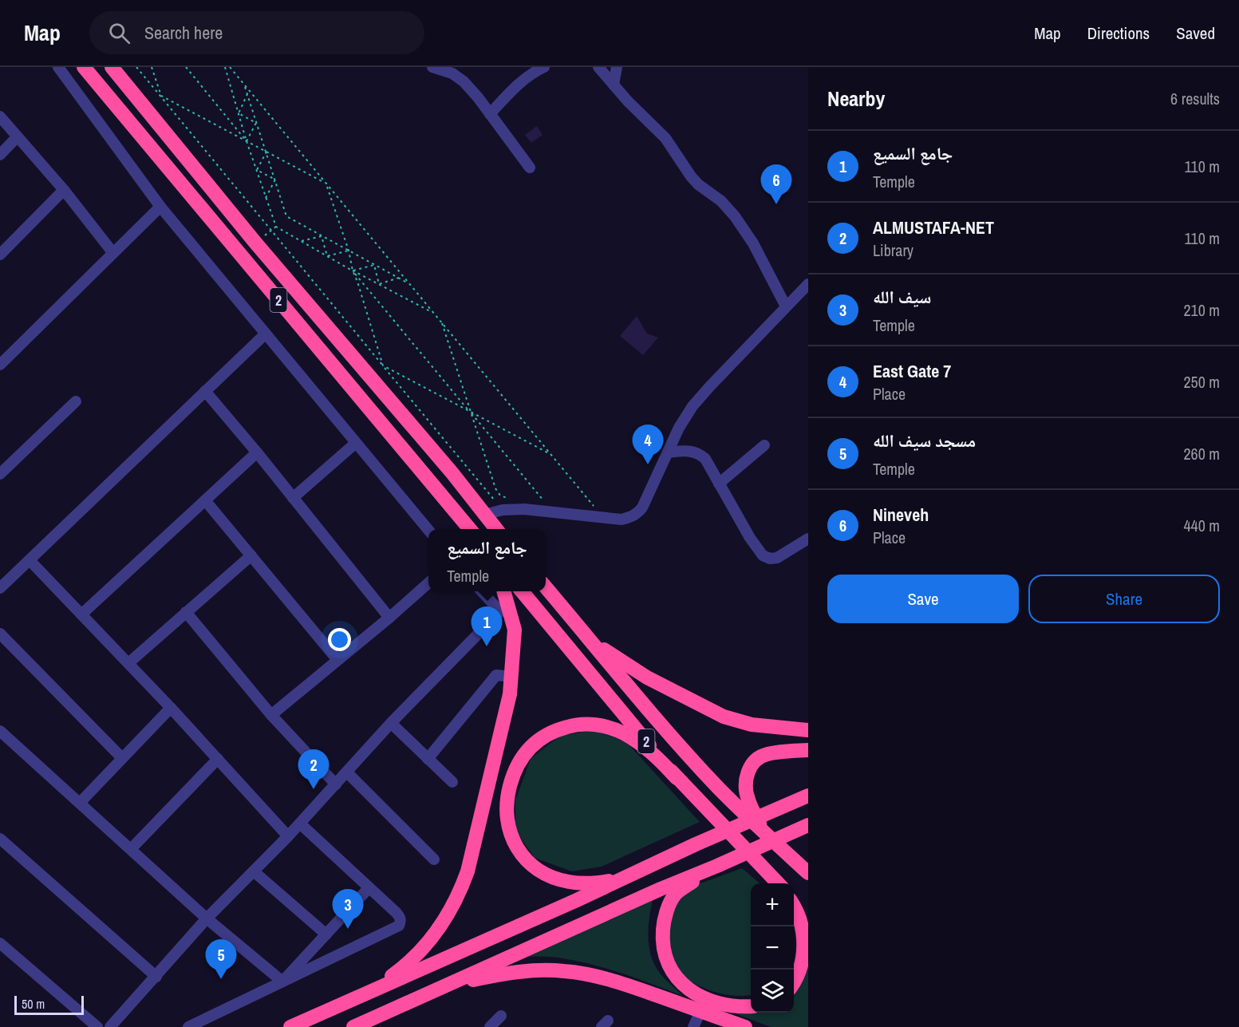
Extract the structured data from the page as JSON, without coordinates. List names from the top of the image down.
{
  "streets": {
    "highway": ["2"]
  },
  "scale_bar": "50 m",
  "page": {
    "header": "Map",
    "search": "Search here",
    "nav": ["Map", "Directions", "Saved"],
    "heading": ["Nearby", "6 results"],
    "list": [
      {
        "mark": "1",
        "name": "جامع السميع",
        "note": "Temple",
        "value": "110 m"
      },
      {
        "mark": "2",
        "name": "ALMUSTAFA-NET",
        "note": "Library",
        "value": "110 m"
      },
      {
        "mark": "3",
        "name": "سيف الله",
        "note": "Temple",
        "value": "210 m"
      },
      {
        "mark": "4",
        "name": "East Gate 7",
        "note": "Place",
        "value": "250 m"
      },
      {
        "mark": "5",
        "name": "مسجد سيف الله",
        "note": "Temple",
        "value": "260 m"
      },
      {
        "mark": "6",
        "name": "Nineveh",
        "note": "Place",
        "value": "440 m"
      }
    ],
    "pins": [
      "6",
      "4",
      "1",
      "2",
      "3",
      "5"
    ],
    "popup": ["جامع السميع", "Temple"],
    "buttons": ["Save", "Share"],
    "map_buttons": ["+", "−"],
    "scale": "50 m"
  }
}
